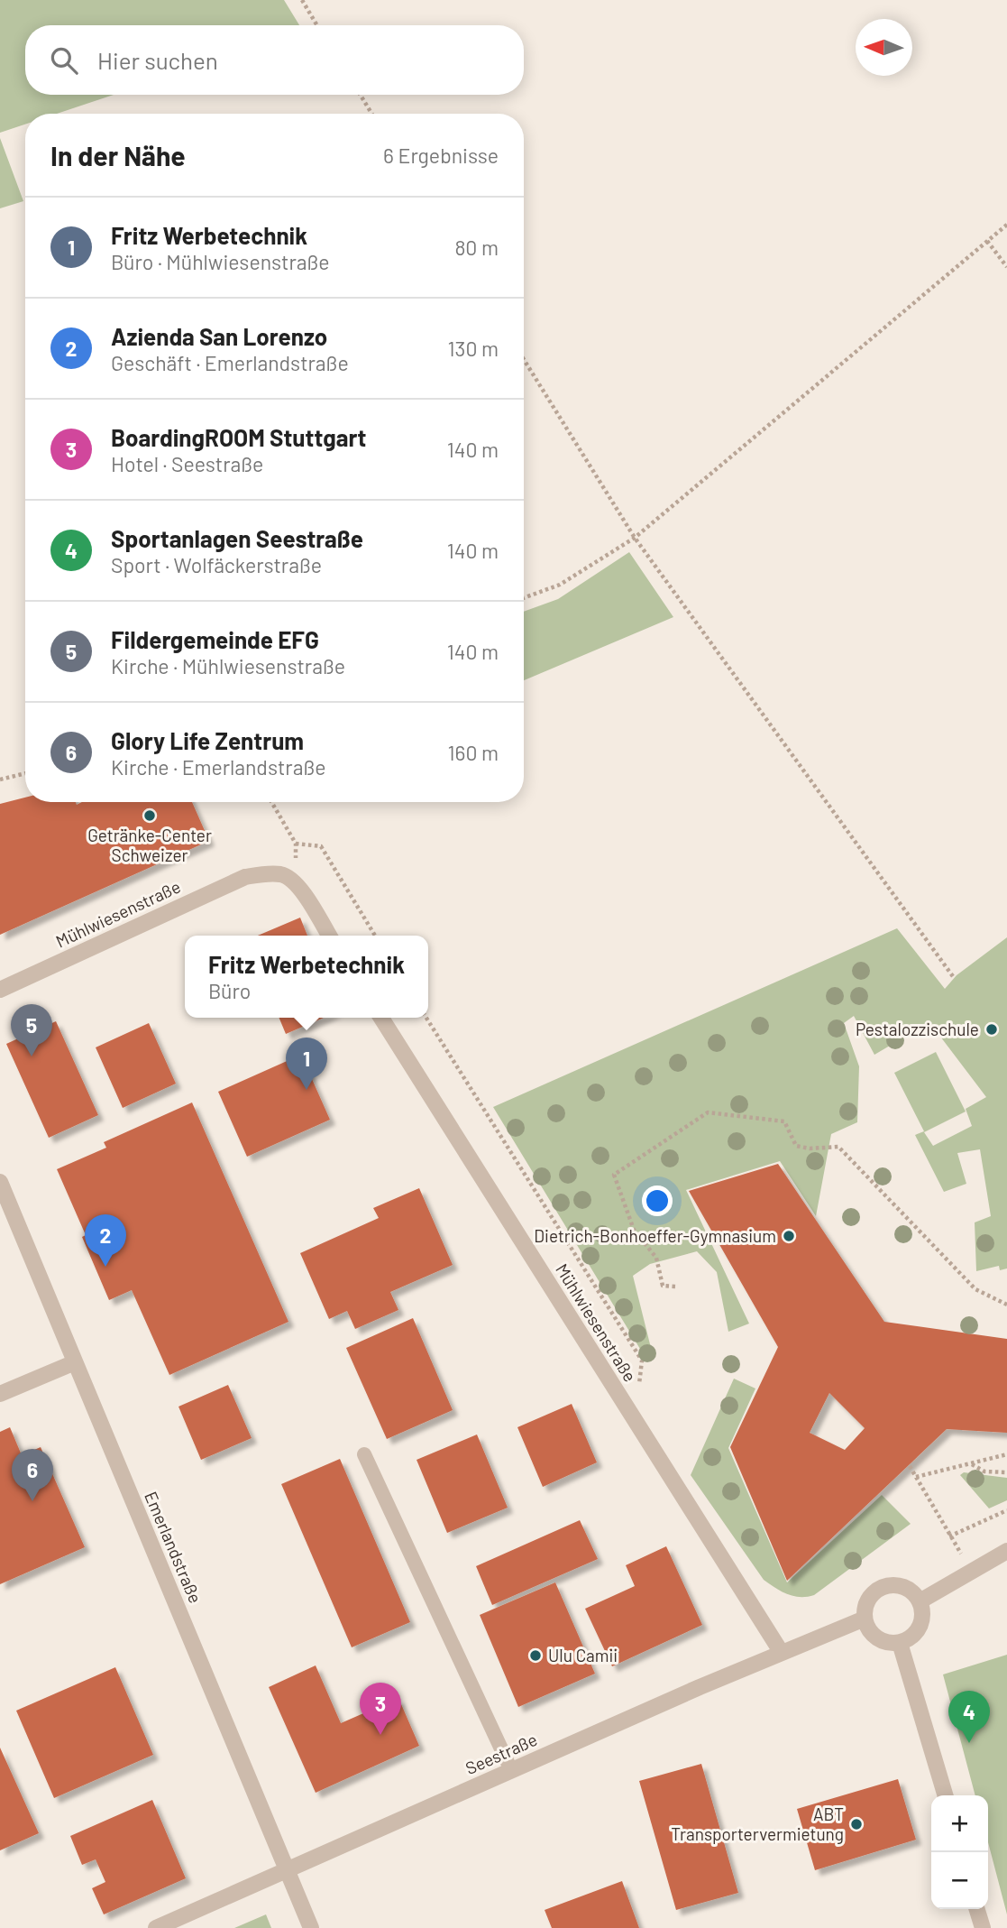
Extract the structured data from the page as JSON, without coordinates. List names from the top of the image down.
{
  "streets": {
    "street": ["Mühlwiesenstraße", "Emerlandstraße", "Seestraße"]
  },
  "crossings": [
    ["Mühlwiesenstraße", "Seestraße"],
    ["Emerlandstraße", "Seestraße"]
  ],
  "places": [
    "Getränke-Center Schweizer",
    "Pestalozzischule",
    "Dietrich-Bonhoeffer-Gymnasium",
    "Ulu Camii",
    "ABT Transportervermietung"
  ],
  "north": "left",
  "page": {
    "search": "Hier suchen",
    "heading": ["In der Nähe", "6 Ergebnisse"],
    "list": [
      {
        "mark": "1",
        "name": "Fritz Werbetechnik",
        "note": "Büro · Mühlwiesenstraße",
        "value": "80 m"
      },
      {
        "mark": "2",
        "name": "Azienda San Lorenzo",
        "note": "Geschäft · Emerlandstraße",
        "value": "130 m"
      },
      {
        "mark": "3",
        "name": "BoardingROOM Stuttgart",
        "note": "Hotel · Seestraße",
        "value": "140 m"
      },
      {
        "mark": "4",
        "name": "Sportanlagen Seestraße",
        "note": "Sport · Wolfäckerstraße",
        "value": "140 m"
      },
      {
        "mark": "5",
        "name": "Fildergemeinde EFG",
        "note": "Kirche · Mühlwiesenstraße",
        "value": "140 m"
      },
      {
        "mark": "6",
        "name": "Glory Life Zentrum",
        "note": "Kirche · Emerlandstraße",
        "value": "160 m"
      }
    ],
    "popup": ["Fritz Werbetechnik", "Büro"],
    "pins": [
      "5",
      "1",
      "2",
      "6",
      "3",
      "4"
    ],
    "map_buttons": ["+", "−"]
  }
}
